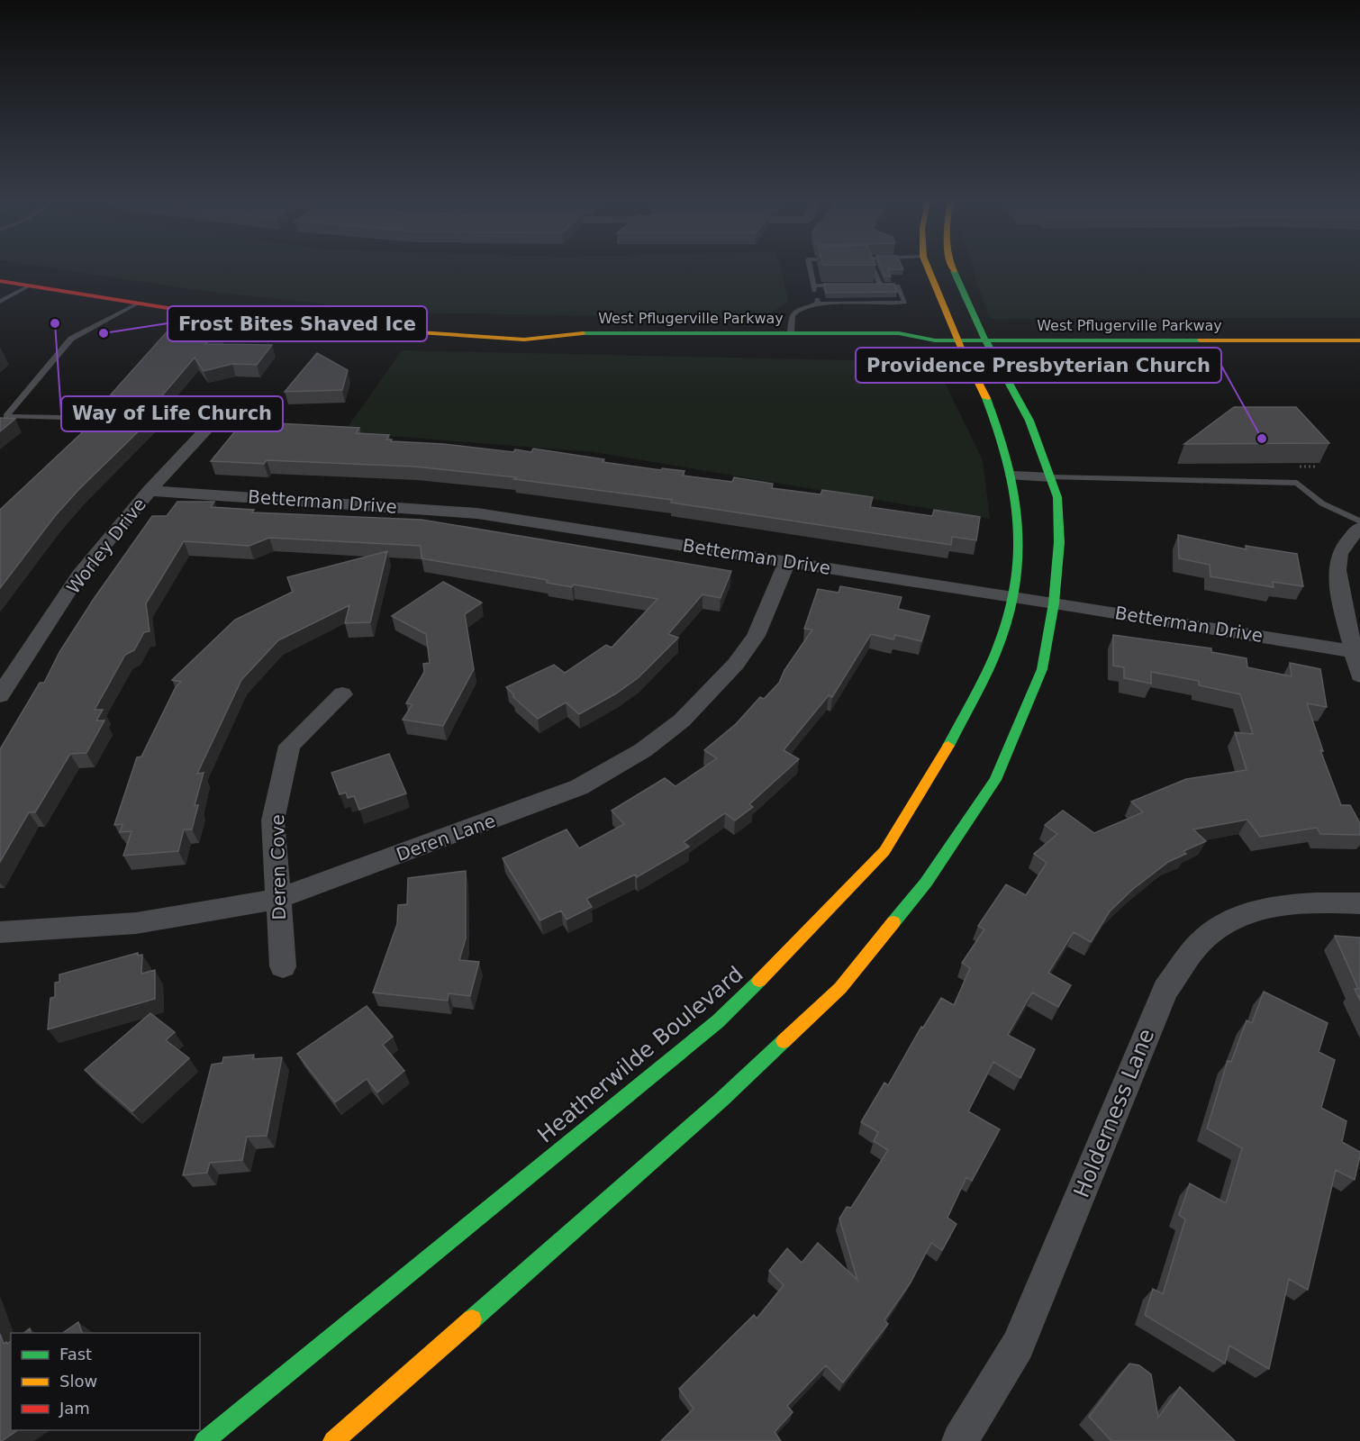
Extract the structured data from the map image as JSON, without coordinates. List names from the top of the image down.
{
  "streets": {
    "main road": ["West Pflugerville Parkway", "Heatherwilde Boulevard"],
    "street": [
      "Betterman Drive",
      "Worley Drive",
      "Deren Lane",
      "Deren Cove",
      "Holderness Lane"
    ]
  },
  "crossings": [
    ["West Pflugerville Parkway", "Heatherwilde Boulevard"],
    ["Betterman Drive", "Worley Drive"],
    ["Betterman Drive", "Deren Lane"],
    ["Betterman Drive", "Heatherwilde Boulevard"],
    ["Deren Lane", "Deren Cove"]
  ],
  "places": ["Way of Life Church", "Frost Bites Shaved Ice", "Providence Presbyterian Church"],
  "legend": ["Fast", "Slow", "Jam"]
}
